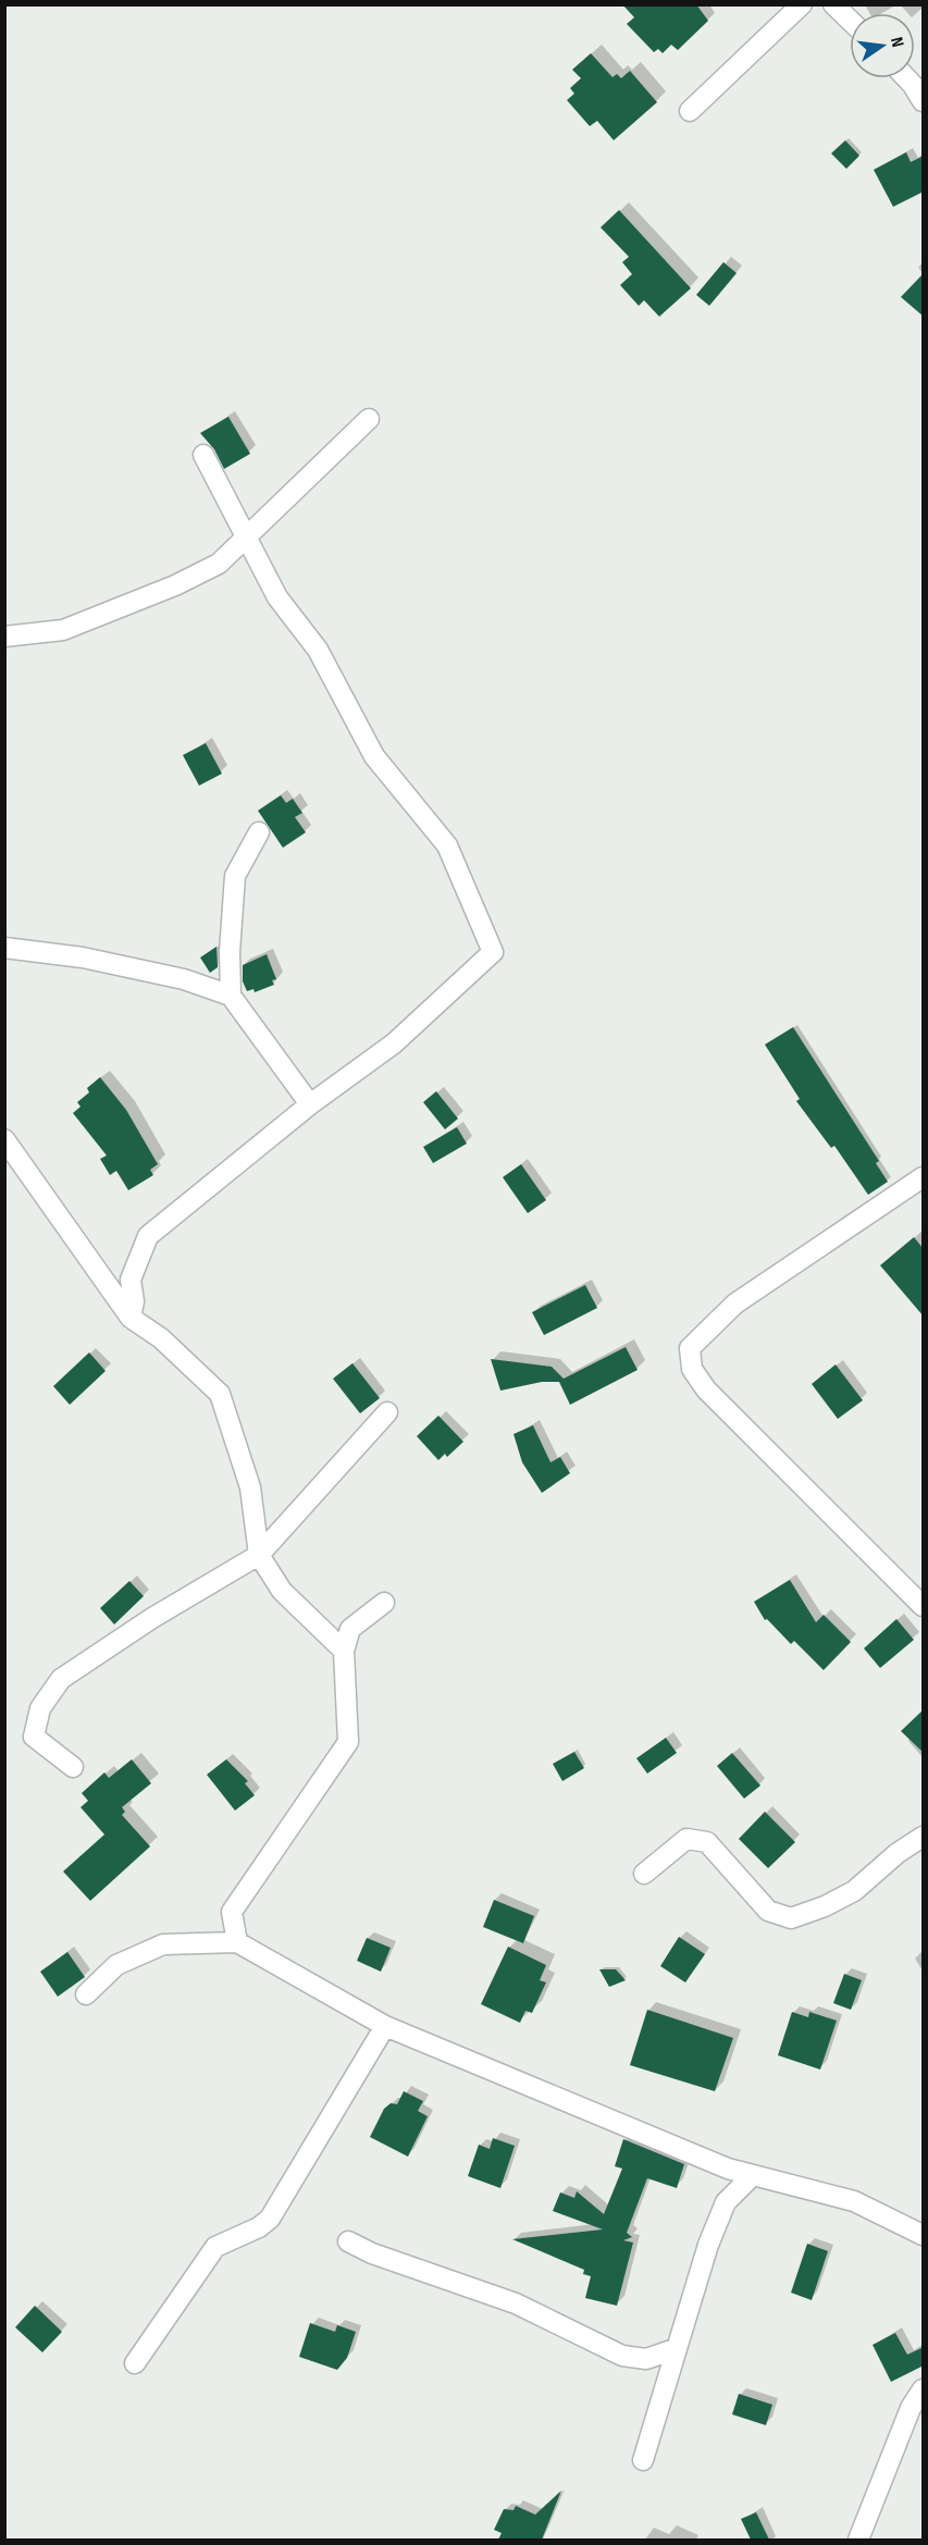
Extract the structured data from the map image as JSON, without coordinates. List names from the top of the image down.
{
  "north": "right"
}
